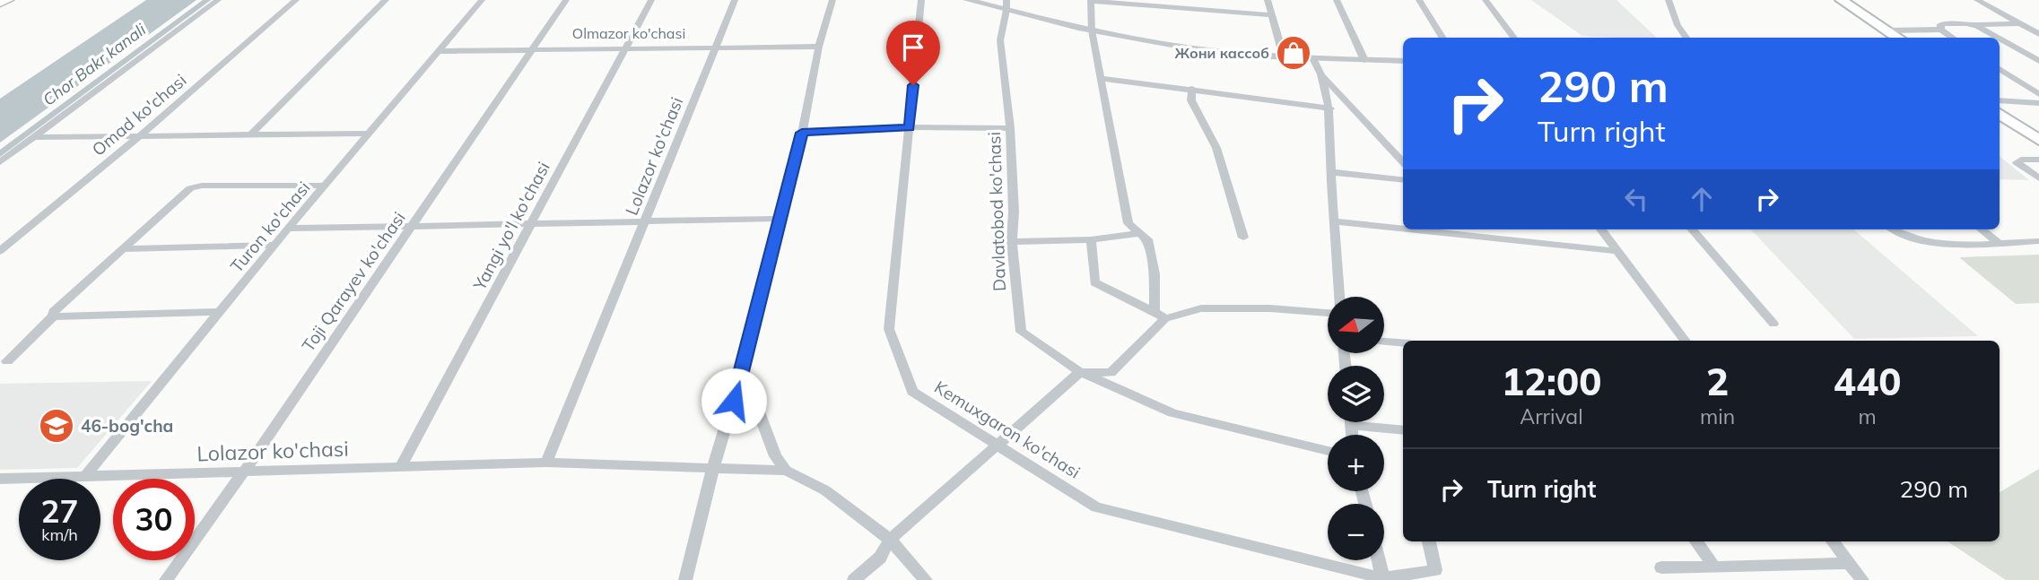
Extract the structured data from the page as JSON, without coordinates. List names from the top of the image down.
{
  "streets": {
    "street": [
      "Olmazor ko'chasi",
      "Omad ko'chasi",
      "Lolazor ko'chasi",
      "Davlatobod ko'chasi",
      "Yangi yo'l ko'chasi",
      "Turon ko'chasi",
      "Toji Qarayev ko'chasi",
      "Kemuxgaron ko'chasi"
    ]
  },
  "crossings": [
    ["Olmazor ko'chasi", "Lolazor ko'chasi"],
    ["Olmazor ko'chasi", "Yangi yo'l ko'chasi"],
    ["Olmazor ko'chasi", "Turon ko'chasi"],
    ["Olmazor ko'chasi", "Toji Qarayev ko'chasi"],
    ["Lolazor ko'chasi", "Yangi yo'l ko'chasi"],
    ["Lolazor ko'chasi", "Turon ko'chasi"],
    ["Lolazor ko'chasi", "Toji Qarayev ko'chasi"]
  ],
  "water": ["Chor Bakr kanali"],
  "places": {
    "shop": ["Жони кассоб"],
    "school or university": ["46-bog'cha"]
  },
  "north": "left",
  "page": {
    "turn": ["290 m", "Turn right"],
    "map_buttons": ["+", "−"],
    "eta": [
      "12:00",
      "Arrival",
      "2",
      "min",
      "440",
      "m"
    ],
    "list": [
      {
        "name": "Turn right",
        "value": "290 m"
      }
    ],
    "speed": "27 km/h",
    "limit": "30"
  }
}
